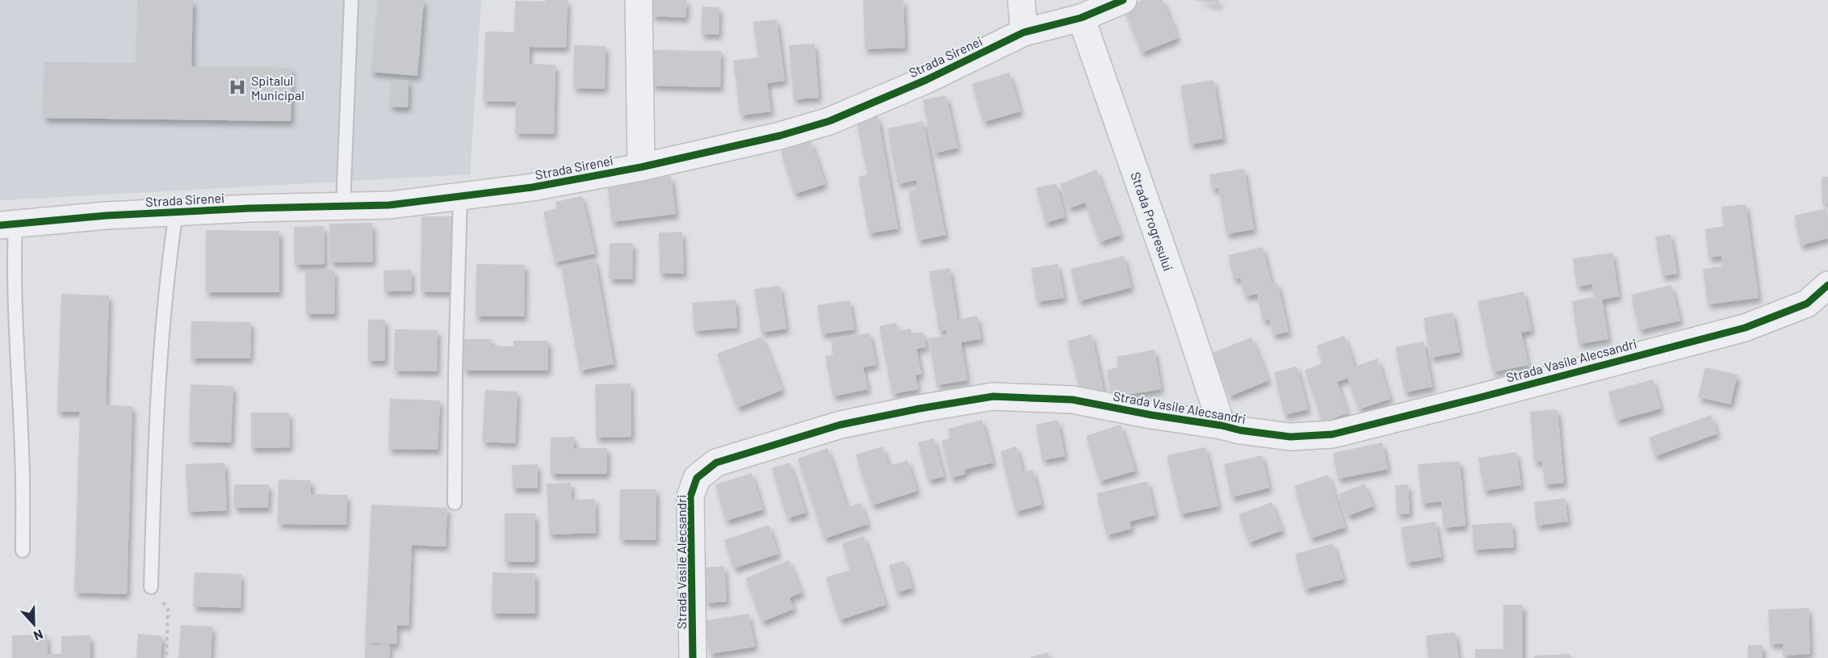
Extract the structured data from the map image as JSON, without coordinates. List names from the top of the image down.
{
  "streets": {
    "street": ["Strada Sirenei", "Strada Progresului", "Strada Vasile Alecsandri"]
  },
  "crossings": [
    ["Strada Sirenei", "Strada Progresului"],
    ["Strada Progresului", "Strada Vasile Alecsandri"]
  ],
  "places": {
    "hospital": ["Spitalul Municipal"]
  },
  "north": "bottom"
}
